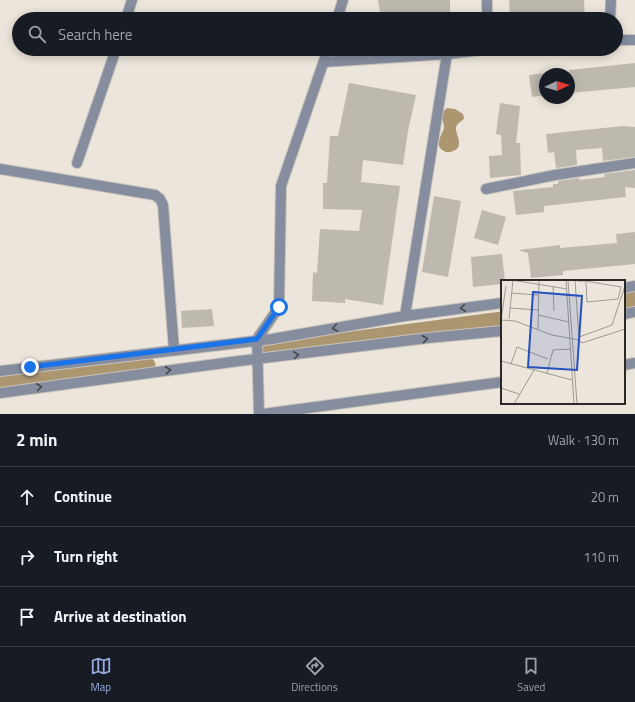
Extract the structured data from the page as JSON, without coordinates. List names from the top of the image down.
{
  "north": "right",
  "page": {
    "search": "Search here",
    "heading": ["2 min", "Walk · 130 m"],
    "list": [
      ["Continue", "20 m"],
      ["Turn right", "110 m"],
      "Arrive at destination"
    ],
    "nav": ["Map", "Directions", "Saved"]
  }
}
